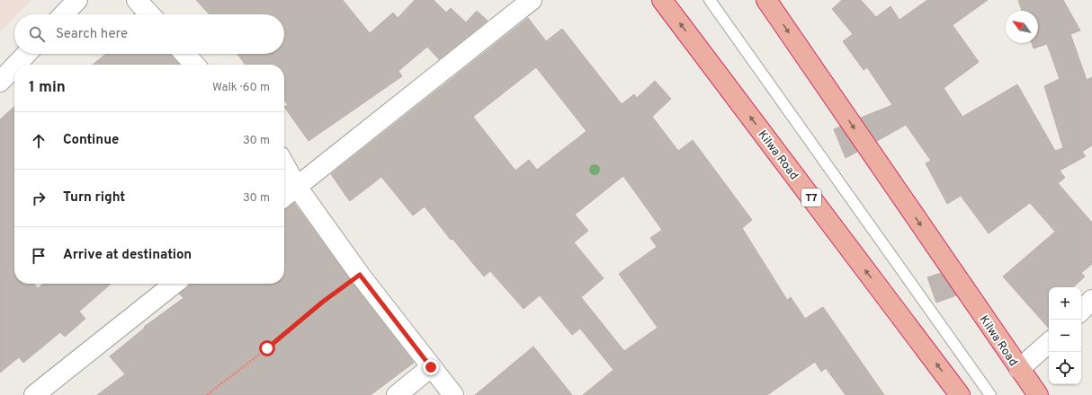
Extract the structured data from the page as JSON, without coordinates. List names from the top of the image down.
{
  "streets": {
    "highway": ["Kilwa Road", "T7"]
  },
  "north": "top left",
  "page": {
    "search": "Search here",
    "heading": ["1 min", "Walk · 60 m"],
    "list": [
      ["Continue", "30 m"],
      ["Turn right", "30 m"],
      "Arrive at destination"
    ],
    "map_buttons": ["+", "−"]
  }
}
